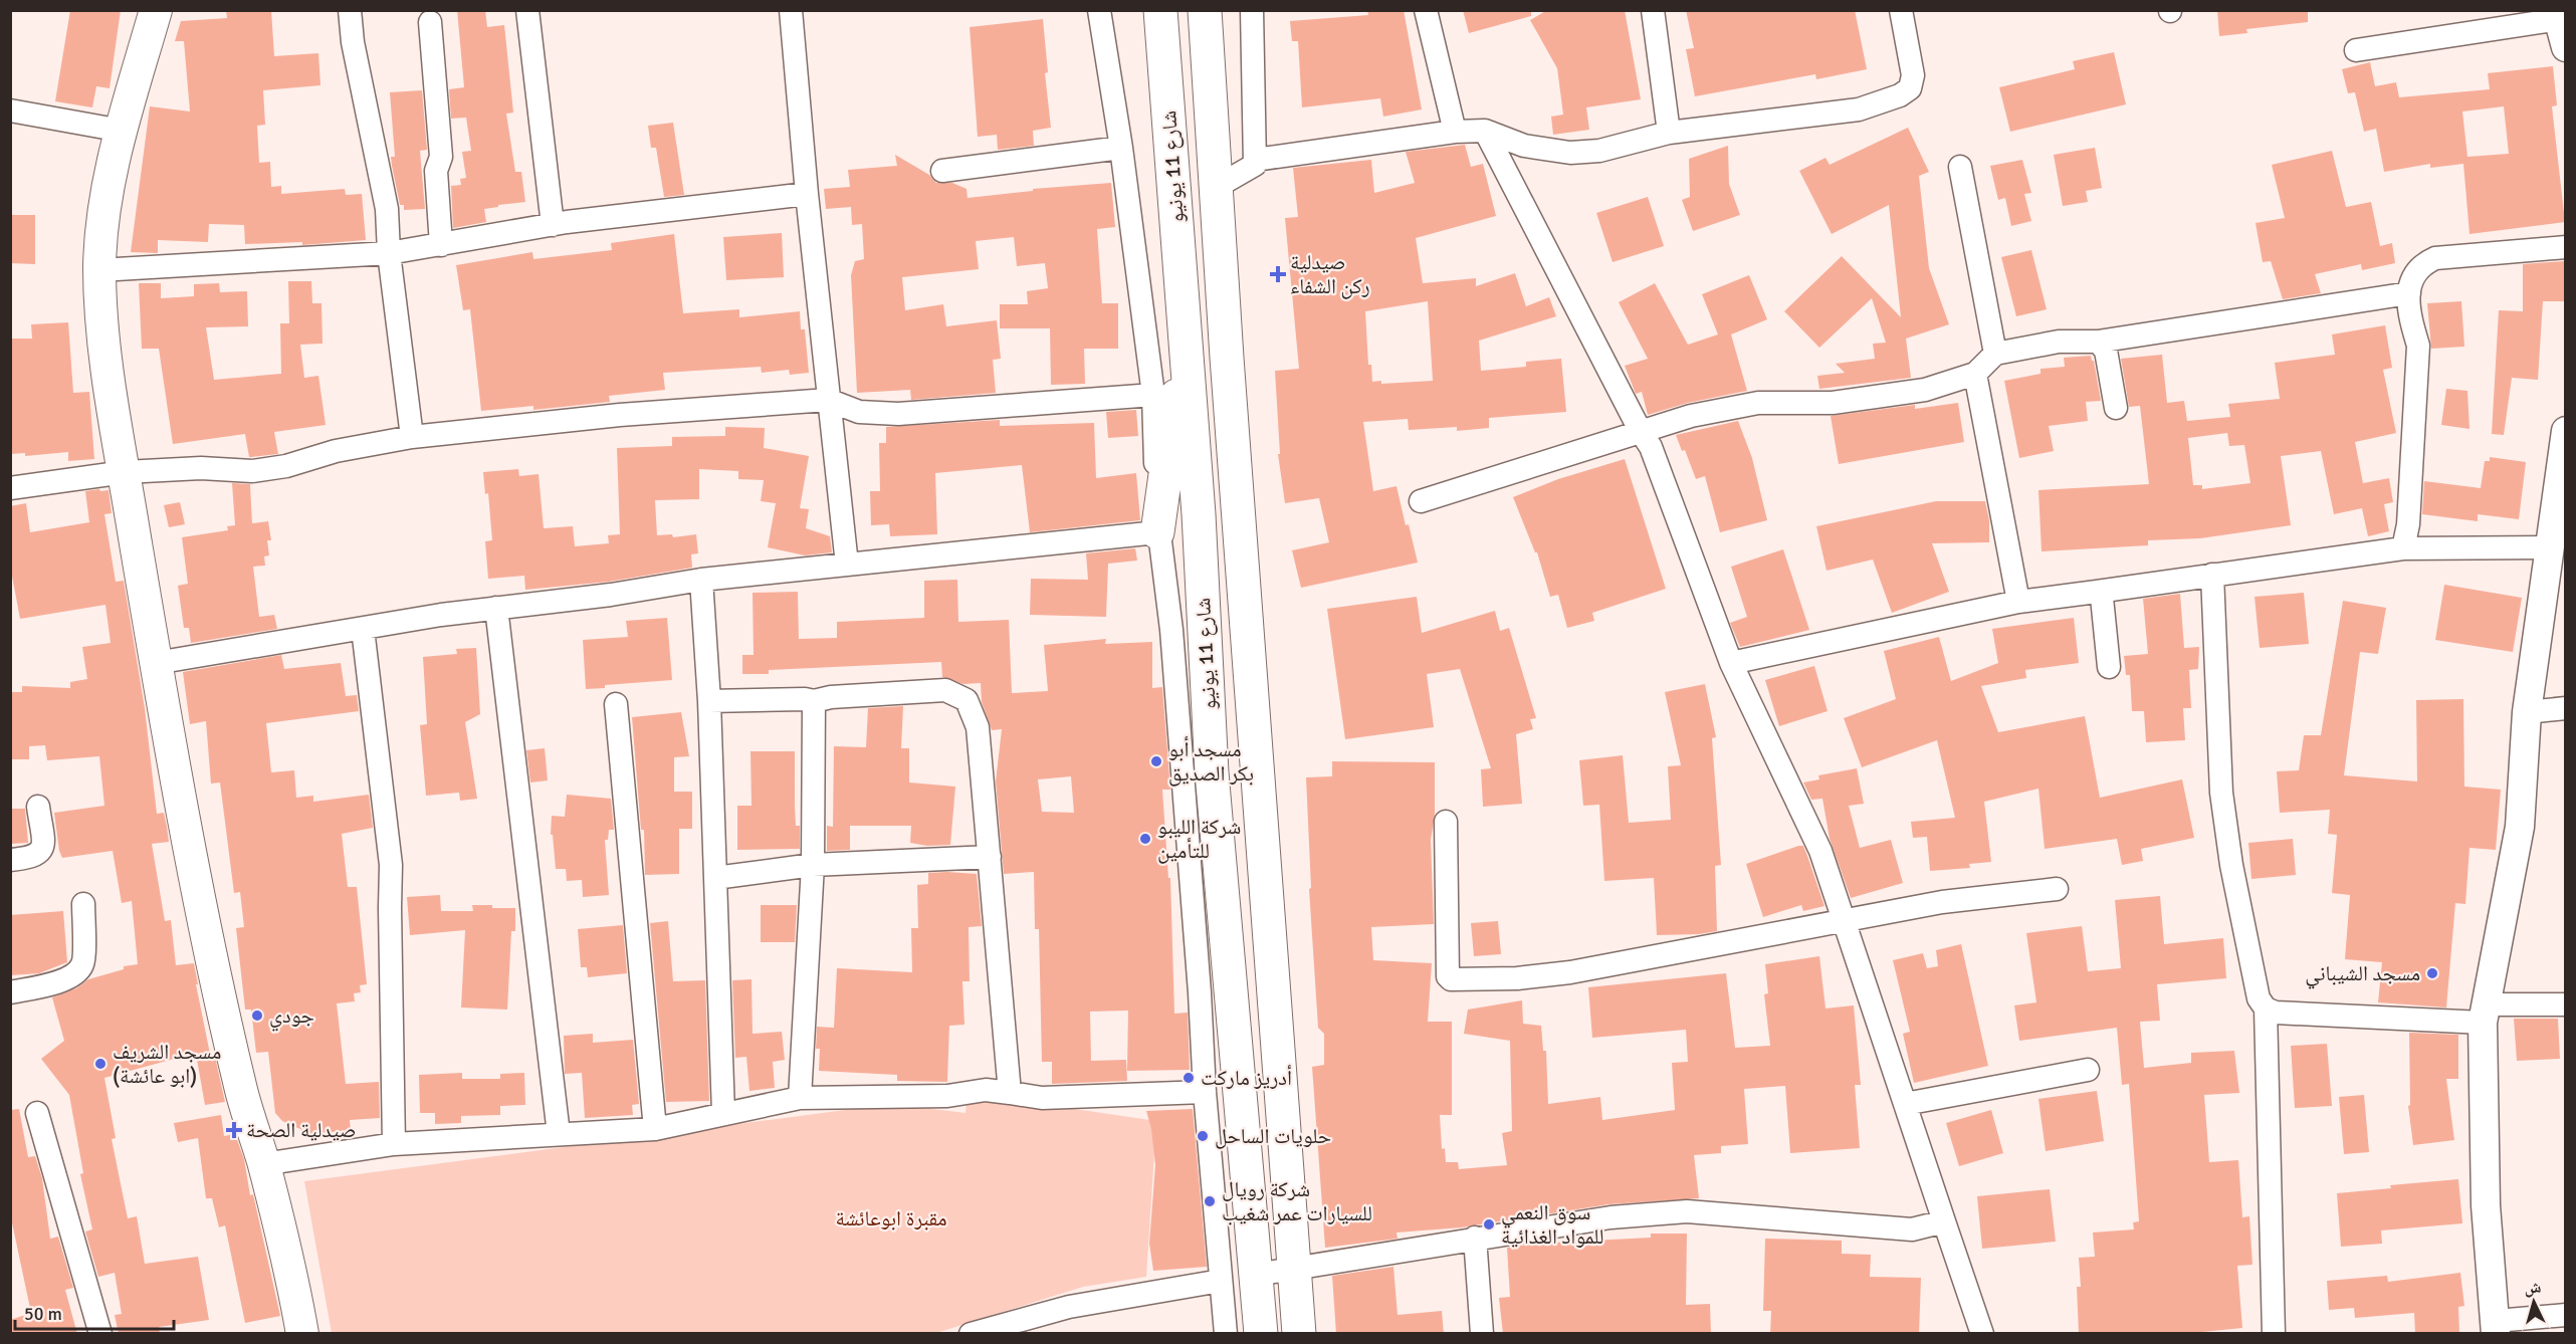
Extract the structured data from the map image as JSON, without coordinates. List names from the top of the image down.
{
  "streets": {
    "highway": ["شارع 11 يونيو"]
  },
  "parks": ["مقبرة ابوعائشة"],
  "places": {
    "health": ["صيدلية ركن الشفاء", "صيدلية الصحة"],
    "other": [
      "مسجد أبو بكر الصديق",
      "شركة الليبو للتأمين",
      "مسجد الشيباني",
      "جودي",
      "مسجد الشريف (ابو عائشة)",
      "أدريز ماركت",
      "حلويات الساحل",
      "شركة رويال للسيارات عمر شغيب",
      "سوق النعمي للمواد الغذائية"
    ]
  },
  "scale_bar": "50 m",
  "north": "top"
}
